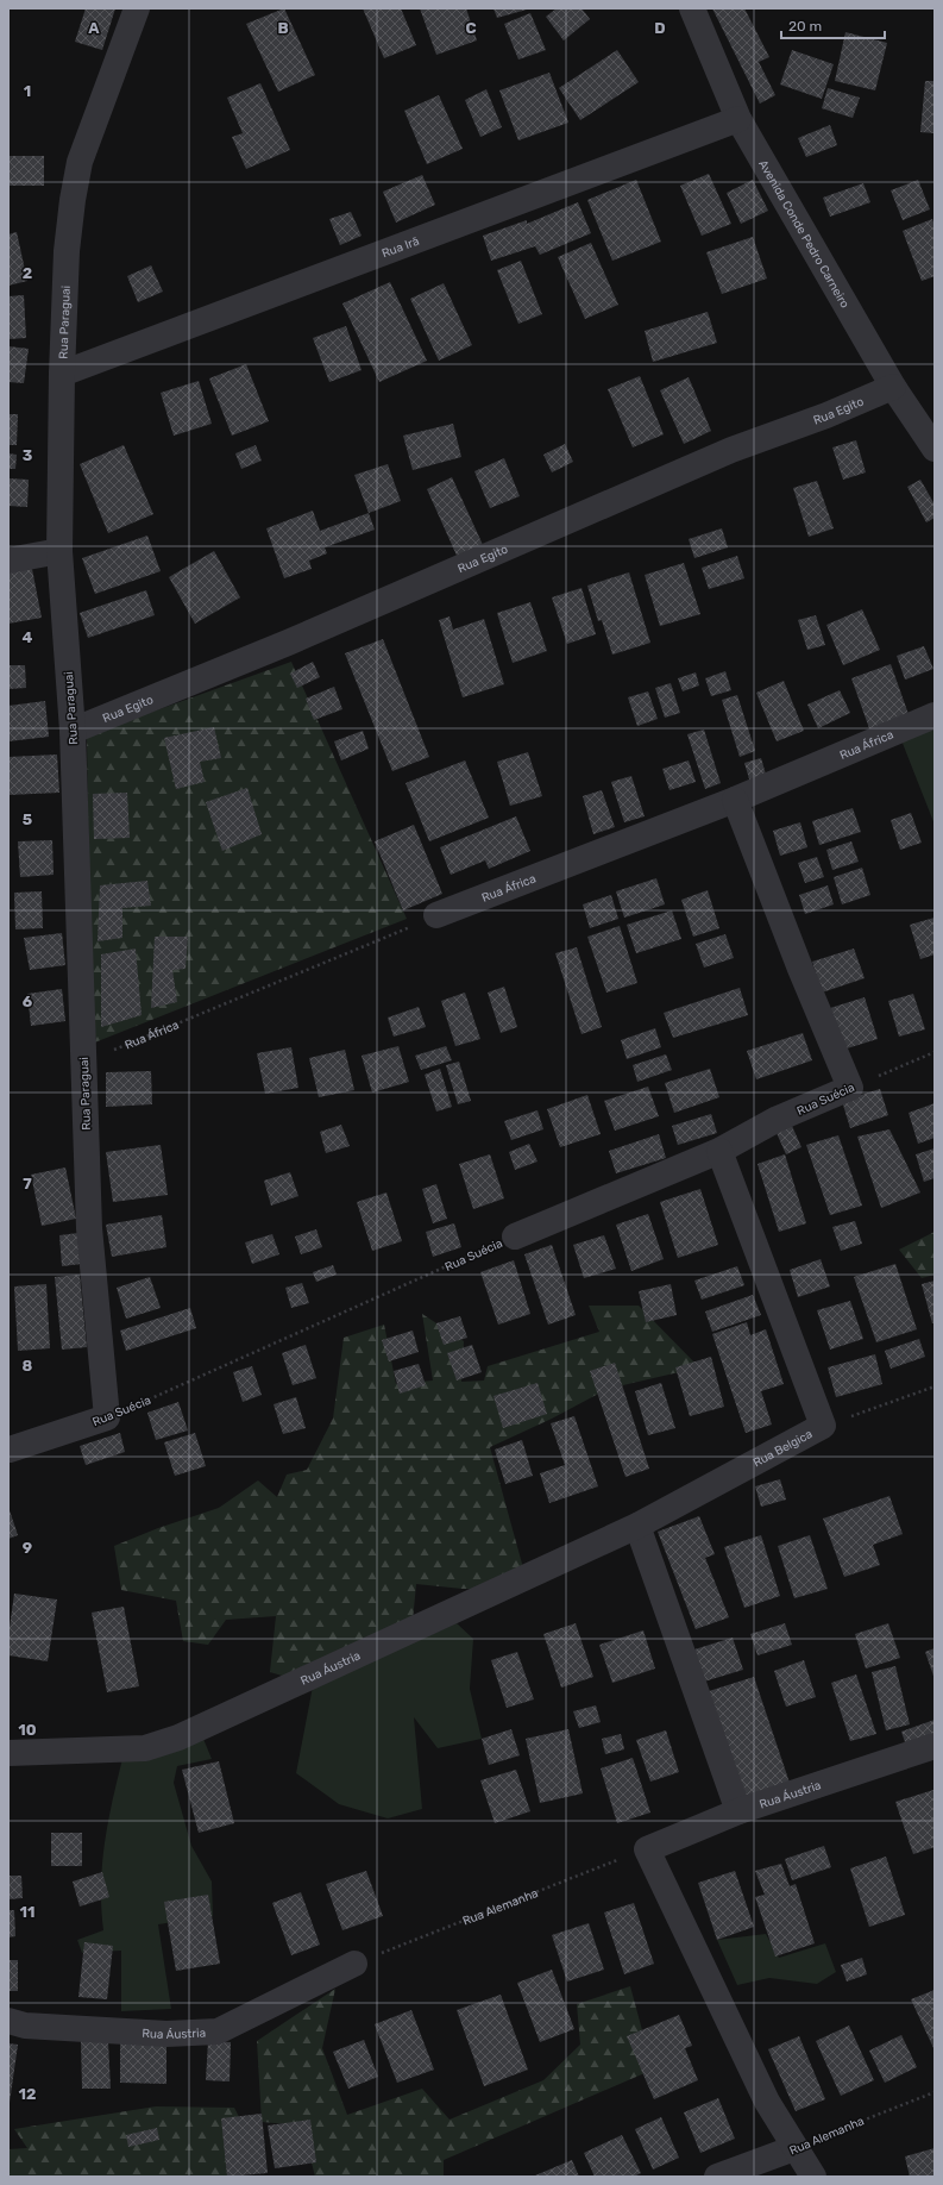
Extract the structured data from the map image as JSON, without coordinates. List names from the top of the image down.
{
  "streets": {
    "street": [
      "Avenida Conde Pedro Carneiro",
      "Rua Irã",
      "Rua Paraguai",
      "Rua Egito",
      "Rua África",
      "Rua Suécia",
      "Rua Belgica",
      "Rua Áustria",
      "Rua Alemanha"
    ]
  },
  "crossings": [
    ["Avenida Conde Pedro Carneiro", "Rua Irã"],
    ["Avenida Conde Pedro Carneiro", "Rua Egito"],
    ["Rua Irã", "Rua Paraguai"],
    ["Rua Paraguai", "Rua Egito"],
    ["Rua Paraguai", "Rua África"],
    ["Rua Paraguai", "Rua Suécia"],
    ["Rua Belgica", "Rua Áustria"],
    ["Rua Áustria", "Rua Alemanha"]
  ],
  "scale_bar": "20 m",
  "grid": {
    "columns": [
      "A",
      "B",
      "C",
      "D"
    ],
    "rows": [
      "1",
      "2",
      "3",
      "4",
      "5",
      "6",
      "7",
      "8",
      "9",
      "10",
      "11",
      "12"
    ]
  }
}
